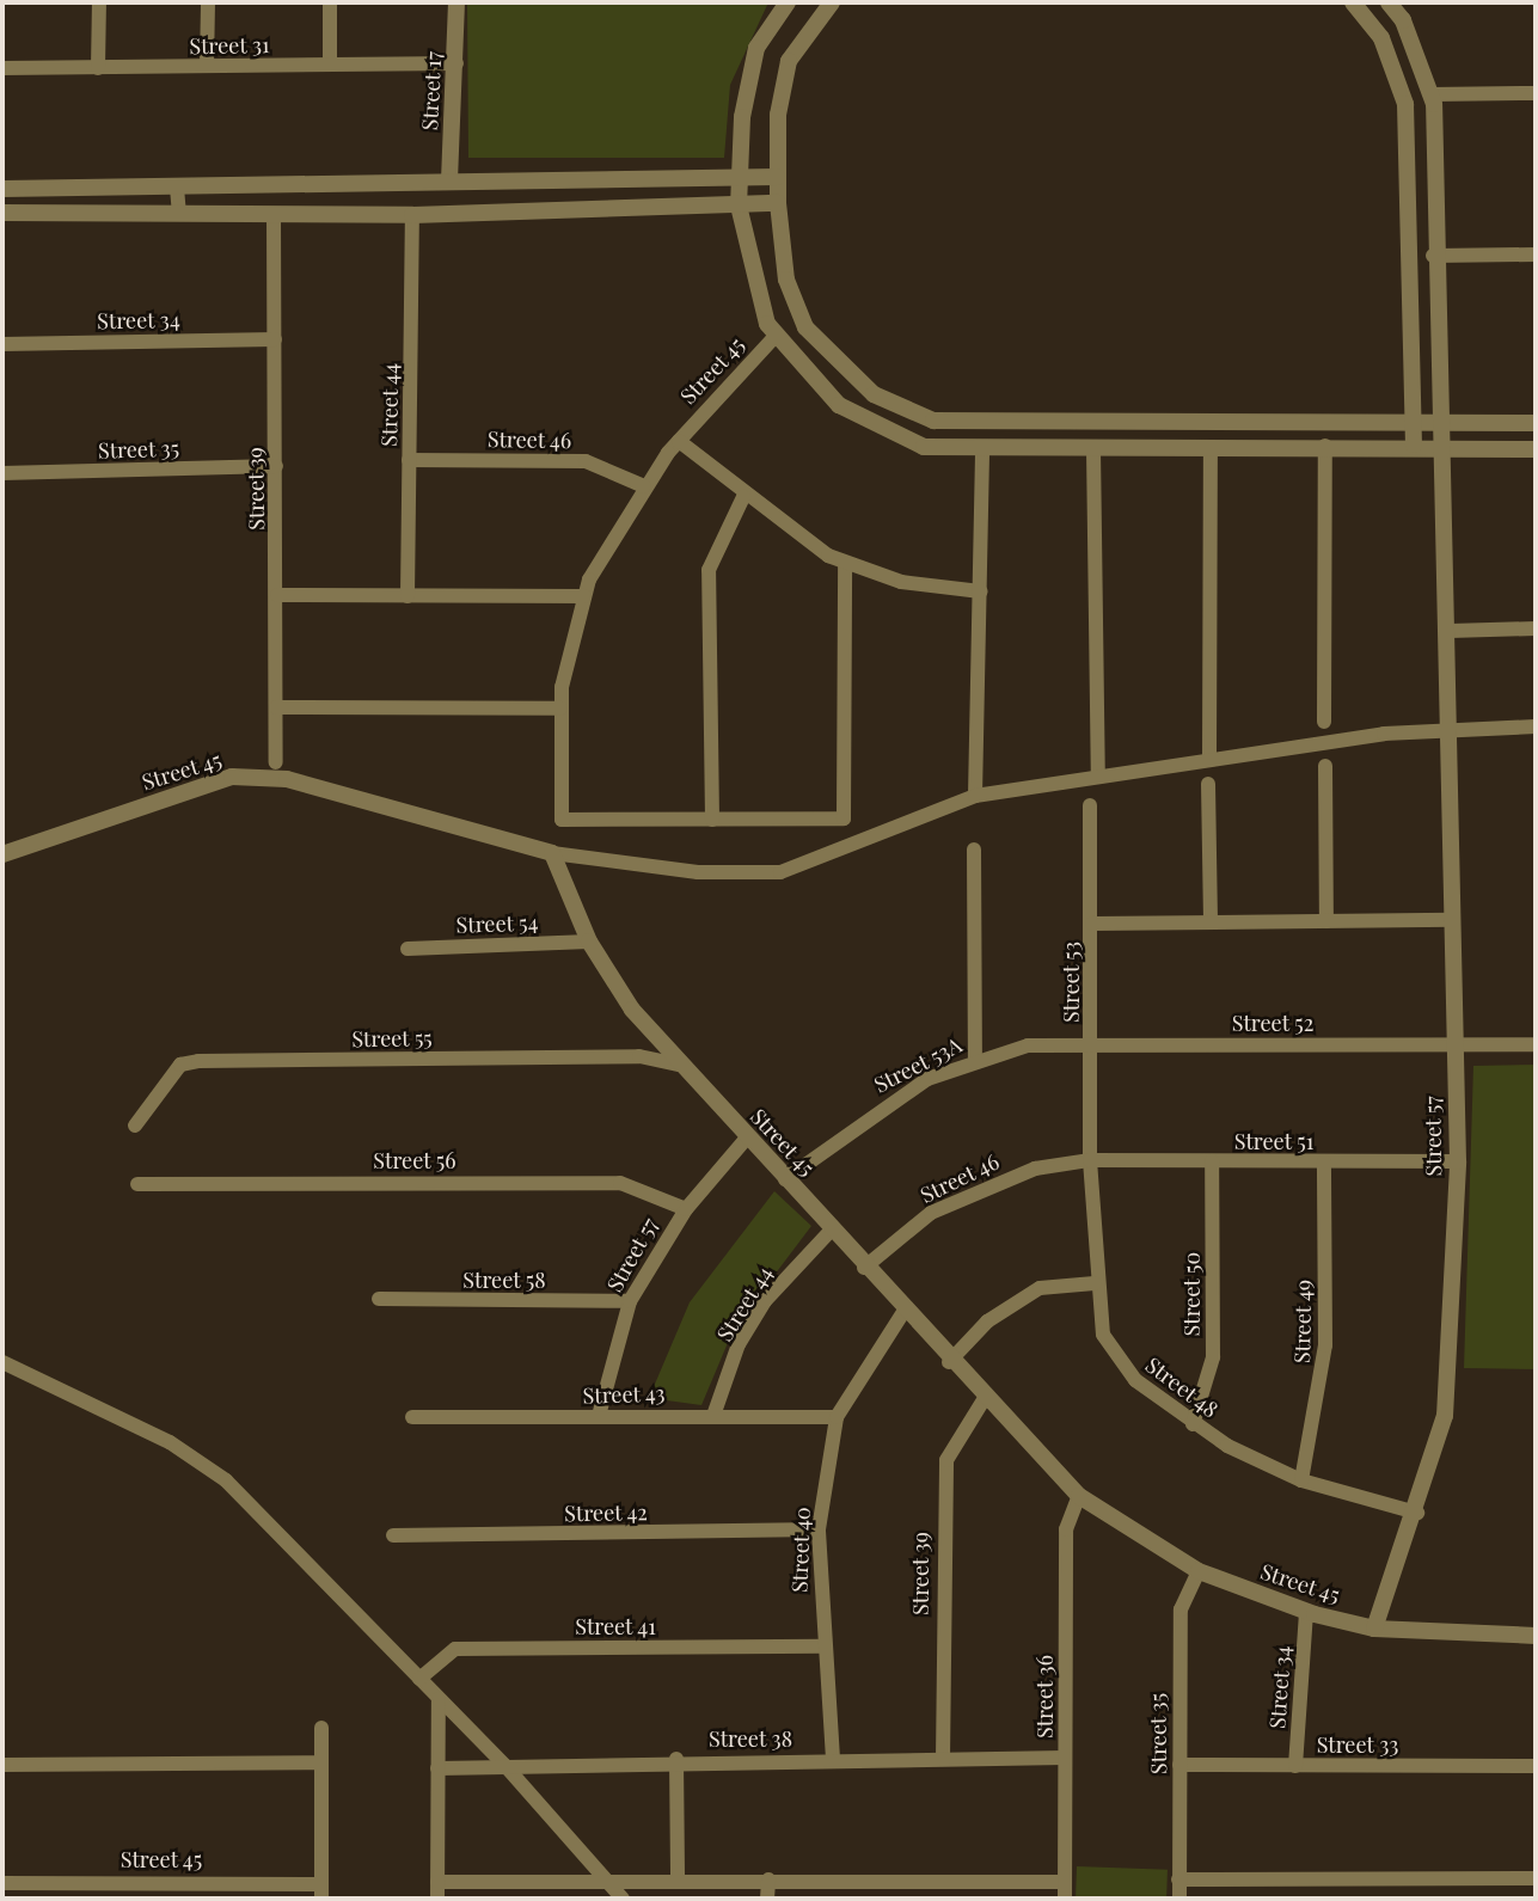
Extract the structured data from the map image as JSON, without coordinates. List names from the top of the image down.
{
  "streets": {
    "street": [
      "Street 31",
      "Street 17",
      "Street 34",
      "Street 45",
      "Street 44",
      "Street 46",
      "Street 35",
      "Street 39",
      "Street 54",
      "Street 53",
      "Street 52",
      "Street 55",
      "Street 53A",
      "Street 57",
      "Street 51",
      "Street 56",
      "Street 58",
      "Street 50",
      "Street 49",
      "Street 48",
      "Street 43",
      "Street 42",
      "Street 40",
      "Street 41",
      "Street 36",
      "Street 38",
      "Street 33"
    ]
  },
  "crossings": [
    ["Street 31", "Street 17"],
    ["Street 34", "Street 45"],
    ["Street 34", "Street 39"],
    ["Street 34", "Street 33"],
    ["Street 45", "Street 44"],
    ["Street 45", "Street 46"],
    ["Street 45", "Street 35"],
    ["Street 45", "Street 39"],
    ["Street 45", "Street 54"],
    ["Street 45", "Street 55"],
    ["Street 45", "Street 53A"],
    ["Street 45", "Street 57"],
    ["Street 45", "Street 40"],
    ["Street 45", "Street 36"],
    ["Street 44", "Street 46"],
    ["Street 44", "Street 43"],
    ["Street 46", "Street 53"],
    ["Street 46", "Street 51"],
    ["Street 46", "Street 48"],
    ["Street 35", "Street 39"],
    ["Street 35", "Street 33"],
    ["Street 39", "Street 38"],
    ["Street 53", "Street 52"],
    ["Street 53", "Street 53A"],
    ["Street 53", "Street 51"],
    ["Street 53", "Street 48"],
    ["Street 52", "Street 53A"],
    ["Street 52", "Street 57"],
    ["Street 57", "Street 51"],
    ["Street 57", "Street 56"],
    ["Street 57", "Street 58"],
    ["Street 57", "Street 48"],
    ["Street 57", "Street 43"],
    ["Street 51", "Street 50"],
    ["Street 51", "Street 49"],
    ["Street 51", "Street 48"],
    ["Street 50", "Street 48"],
    ["Street 49", "Street 48"],
    ["Street 43", "Street 40"],
    ["Street 42", "Street 40"],
    ["Street 40", "Street 41"],
    ["Street 40", "Street 38"],
    ["Street 36", "Street 38"]
  ]
}
